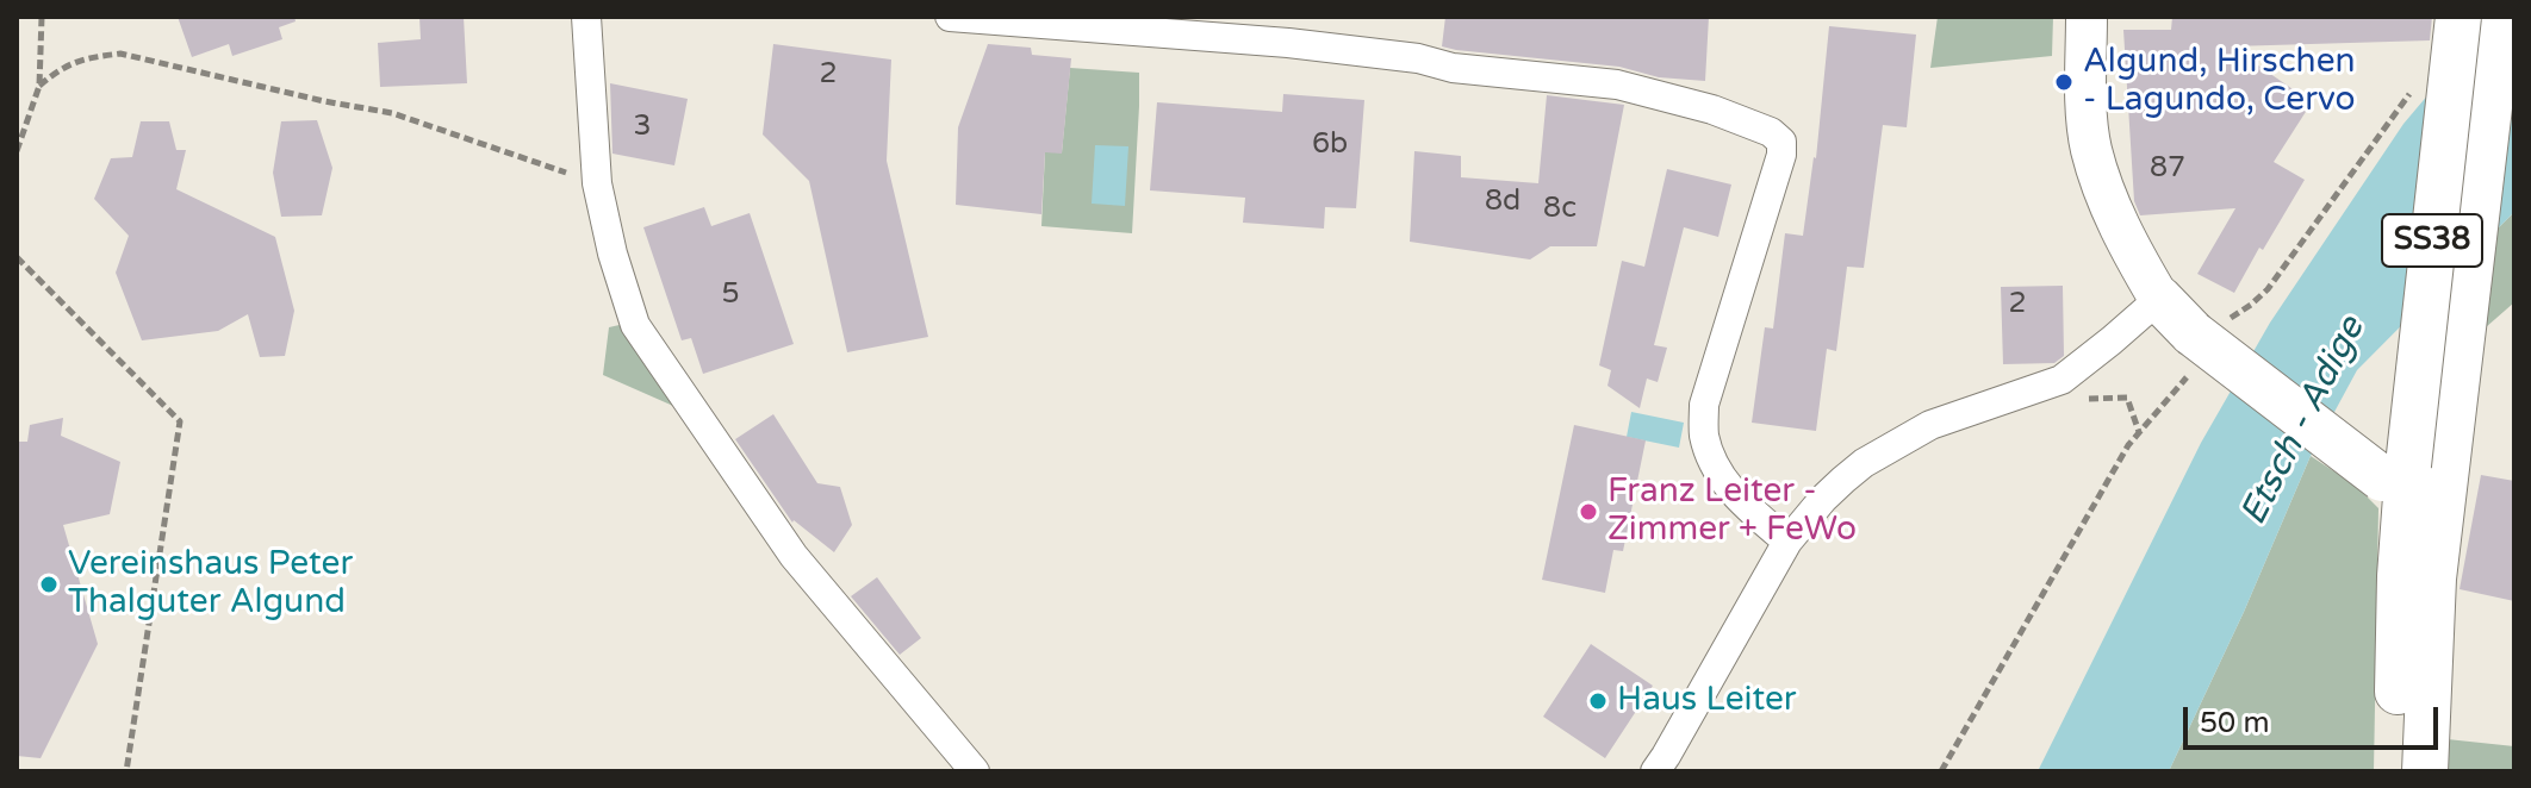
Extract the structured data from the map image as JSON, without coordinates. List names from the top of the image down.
{
  "streets": {
    "main road": ["SS38"]
  },
  "water": ["Etsch - Adige"],
  "places": [
    "Algund, Hirschen - Lagundo, Cervo",
    "Franz Leiter - Zimmer + FeWo",
    "Vereinshaus Peter Thalguter Algund",
    "Haus Leiter"
  ],
  "house_numbers": [
    "2",
    "3",
    "6b",
    "87",
    "8d",
    "8c",
    "5",
    "2"
  ],
  "scale_bar": "50 m"
}
